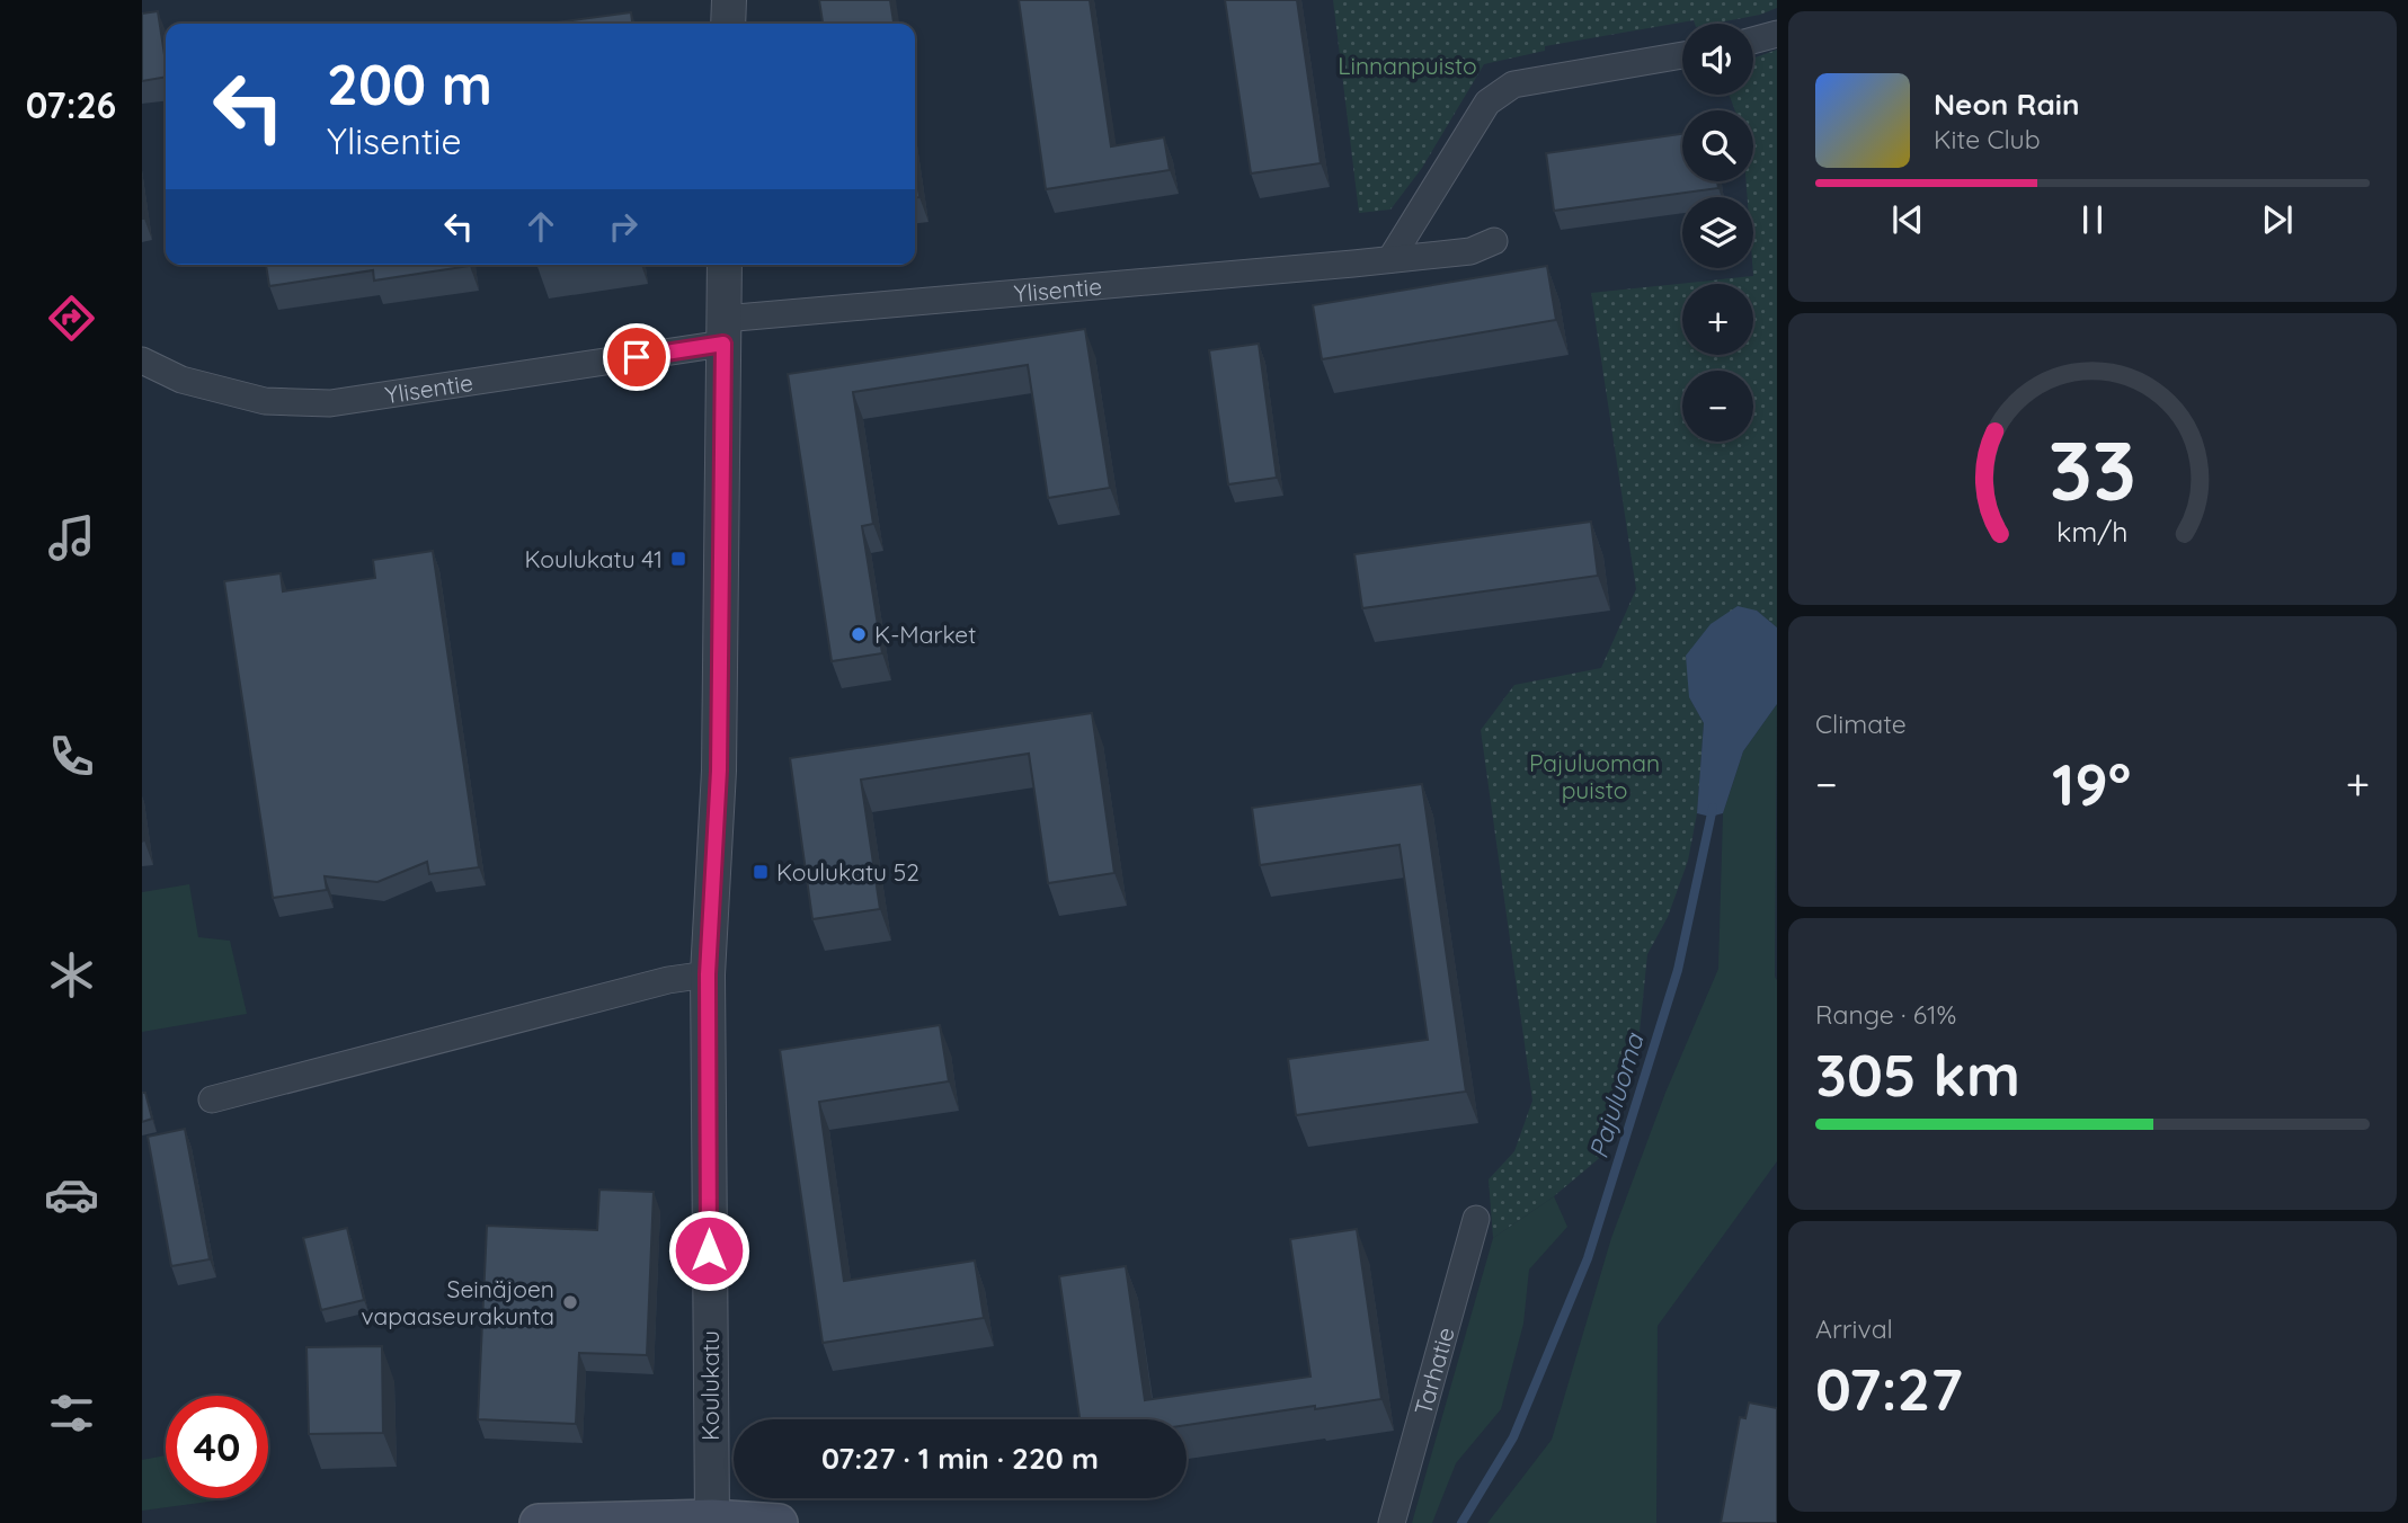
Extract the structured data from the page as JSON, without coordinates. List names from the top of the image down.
{
  "streets": {
    "street": ["Ylisentie", "Tarhatie", "Koulukatu"]
  },
  "crossings": [
    ["Ylisentie", "Koulukatu"]
  ],
  "water": ["Pajuluoma"],
  "parks": ["Linnanpuisto", "Pajuluoman puisto"],
  "places": {
    "transit": ["Koulukatu 41", "Koulukatu 52"],
    "other": ["K-Market", "Seinäjoen vapaaseurakunta"]
  },
  "page": {
    "tabs": "07:26",
    "map_buttons": ["+", "−"],
    "turn": ["200 m", "Ylisentie"],
    "song": ["Neon Rain", "Kite Club"],
    "tile": [
      "Climate",
      ["Range · 61%", "305 km"],
      ["Arrival", "07:27"]
    ],
    "heat": ["−", "19°", "+"],
    "limit": "40",
    "trip": "07:27 · 1 min · 220 m",
    "gauge": ["33", "km/h"]
  }
}
